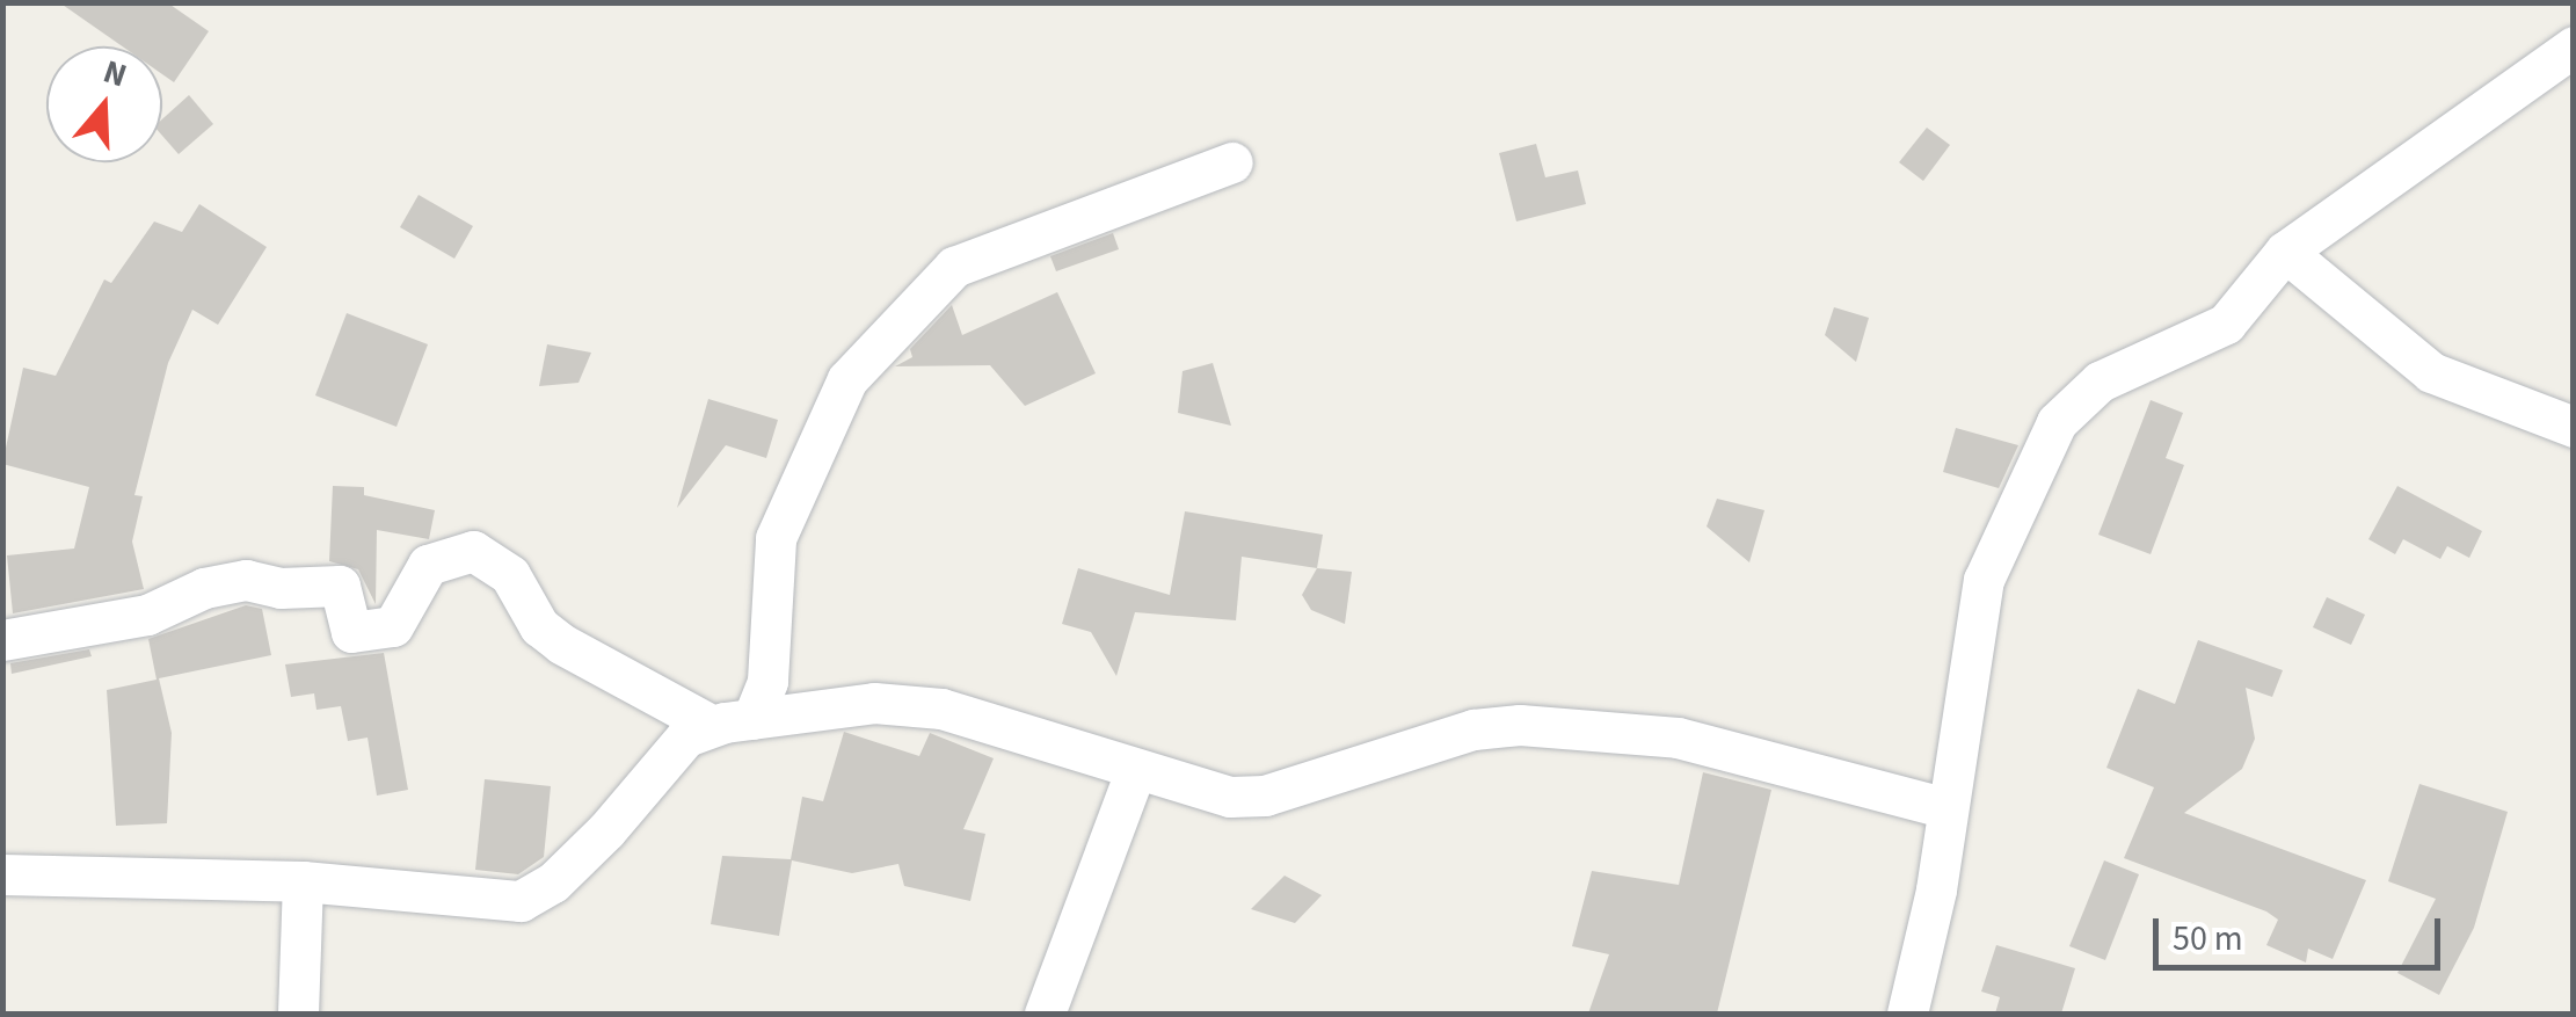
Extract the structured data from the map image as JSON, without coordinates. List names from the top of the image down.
{
  "scale_bar": "50 m",
  "north": "top"
}
